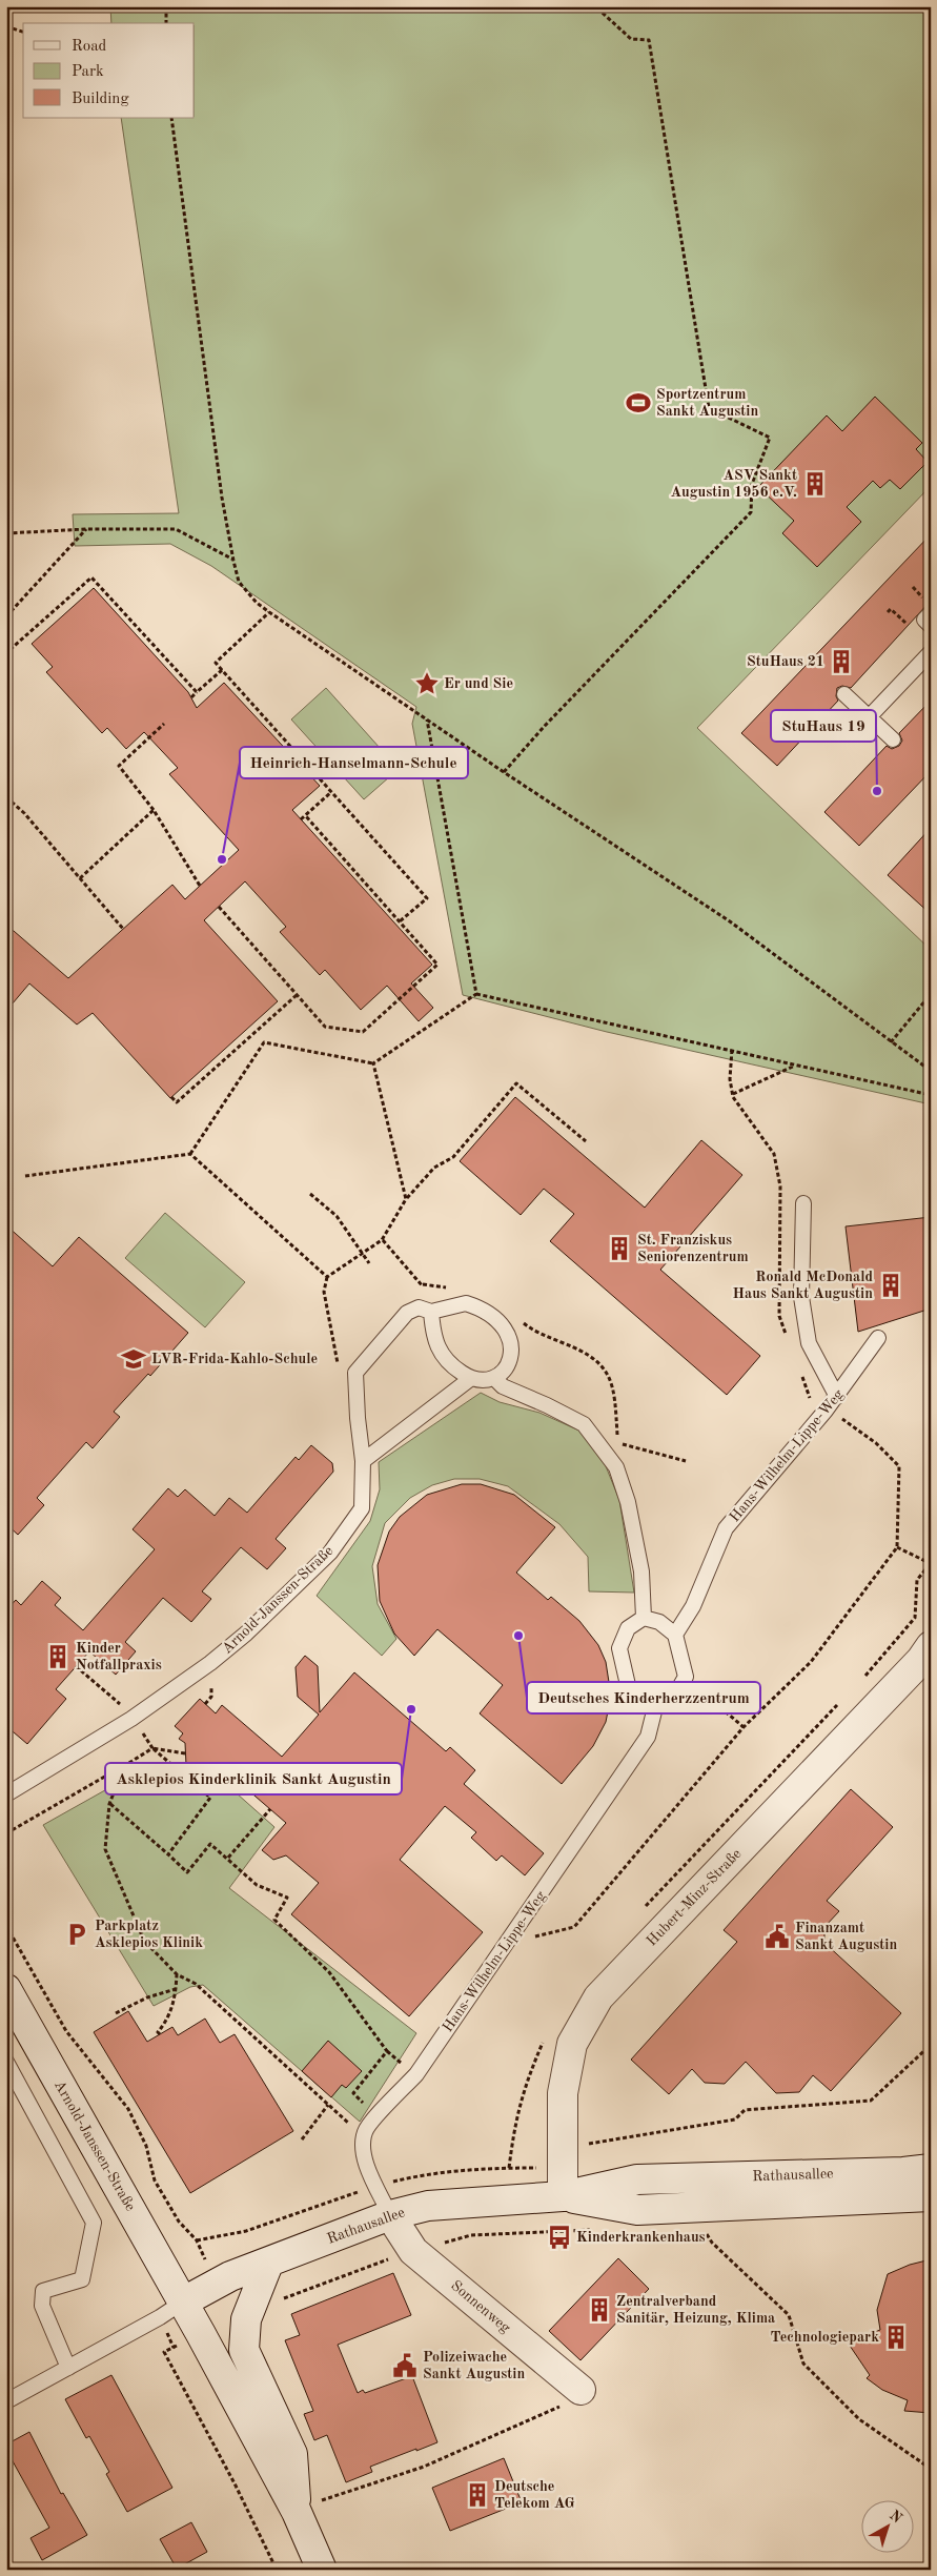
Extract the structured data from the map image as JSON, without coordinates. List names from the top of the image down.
{
  "streets": {
    "street": [
      "Arnold-Janssen-Straße",
      "Hubert-Minz-Straße",
      "Rathausallee",
      "Sonnenweg"
    ],
    "lane": ["Hans-Wilhelm-Lippe-Weg"]
  },
  "crossings": [
    ["Hans-Wilhelm-Lippe-Weg", "Rathausallee"],
    ["Hans-Wilhelm-Lippe-Weg", "Sonnenweg"],
    ["Arnold-Janssen-Straße", "Rathausallee"],
    ["Hubert-Minz-Straße", "Rathausallee"],
    ["Rathausallee", "Sonnenweg"]
  ],
  "places": {
    "sports": ["Sportzentrum Sankt Augustin"],
    "building": [
      "ASV Sankt Augustin 1956 e.V.",
      "StuHaus 21",
      "St. Franziskus Seniorenzentrum",
      "Ronald McDonald Haus Sankt Augustin",
      "Kinder Notfallpraxis",
      "Zentralverband Sanitär, Heizung, Klima",
      "Technologiepark",
      "Deutsche Telekom AG"
    ],
    "place": ["Er und Sie"],
    "other": [
      "StuHaus 19",
      "Heinrich-Hanselmann-Schule",
      "Deutsches Kinderherzzentrum",
      "Asklepios Kinderklinik Sankt Augustin"
    ],
    "school or university": ["LVR-Frida-Kahlo-Schule"],
    "parking": ["Parkplatz Asklepios Klinik"],
    "public building": ["Finanzamt Sankt Augustin", "Polizeiwache Sankt Augustin"],
    "bus stop": ["Kinderkrankenhaus"]
  },
  "legend": ["Road", "Park", "Building"],
  "north": "top right"
}
